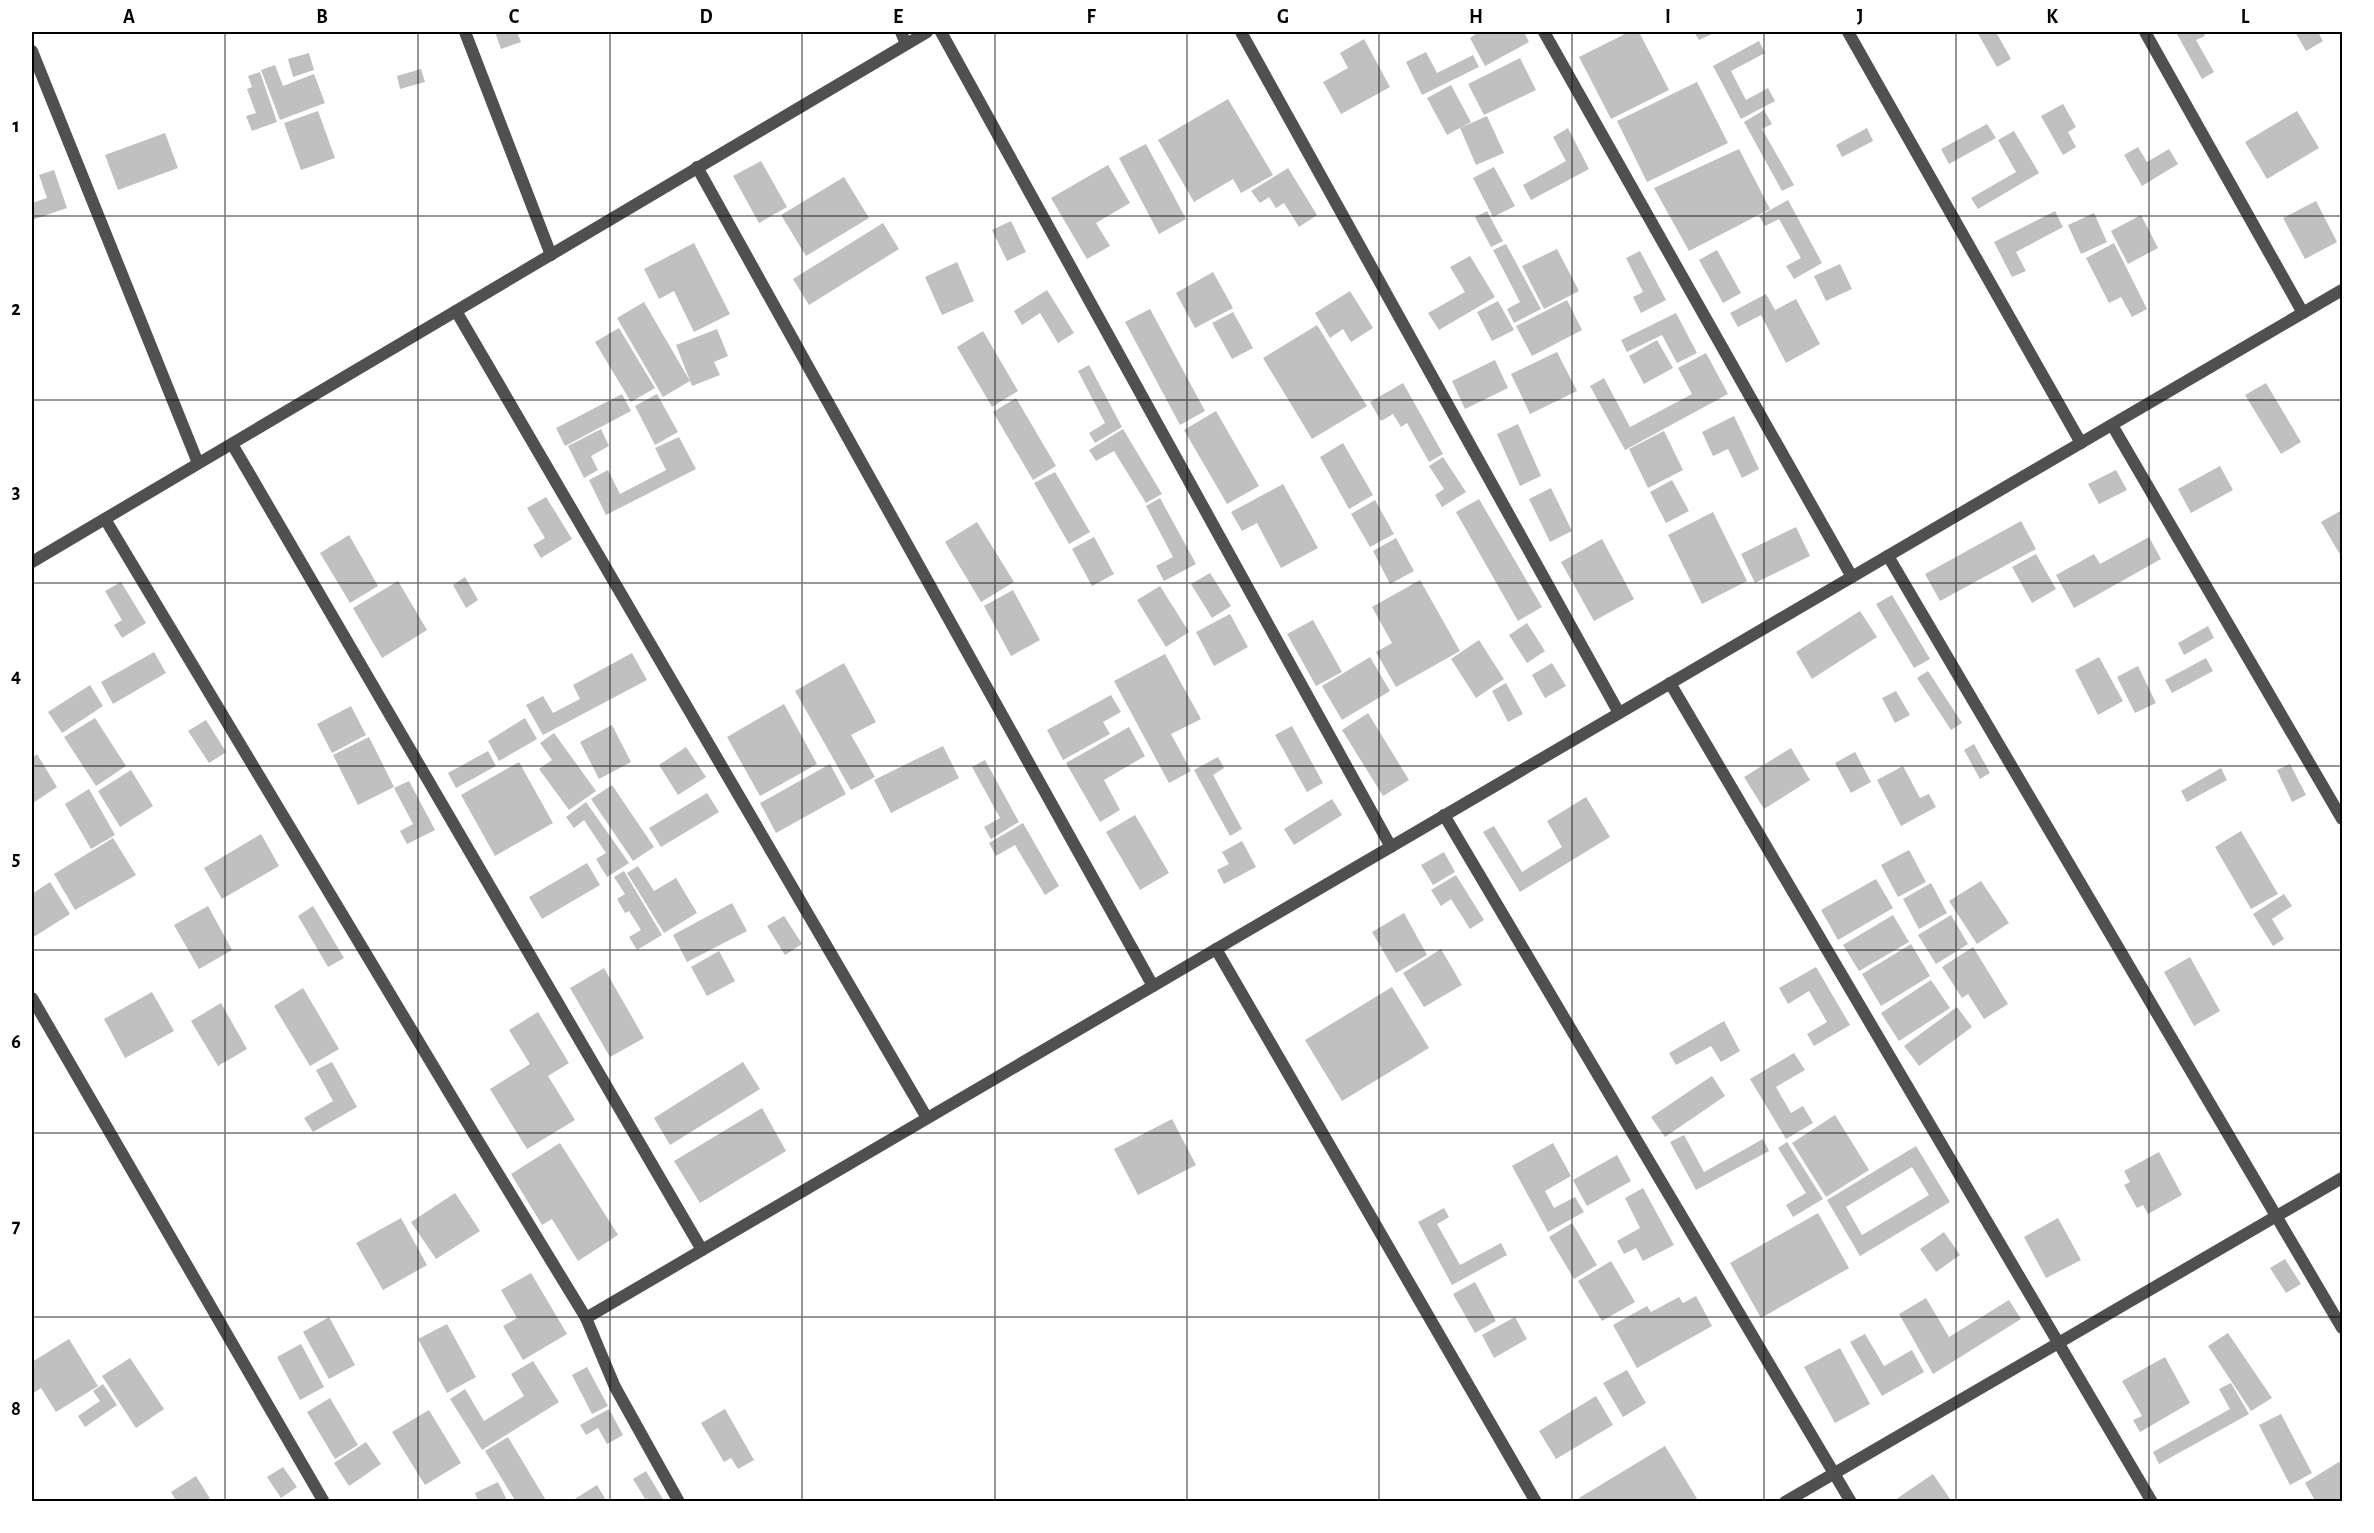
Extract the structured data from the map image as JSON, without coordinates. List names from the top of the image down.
{
  "grid": {
    "columns": [
      "A",
      "B",
      "C",
      "D",
      "E",
      "F",
      "G",
      "H",
      "I",
      "J",
      "K",
      "L"
    ],
    "rows": [
      "1",
      "2",
      "3",
      "4",
      "5",
      "6",
      "7",
      "8"
    ]
  }
}
